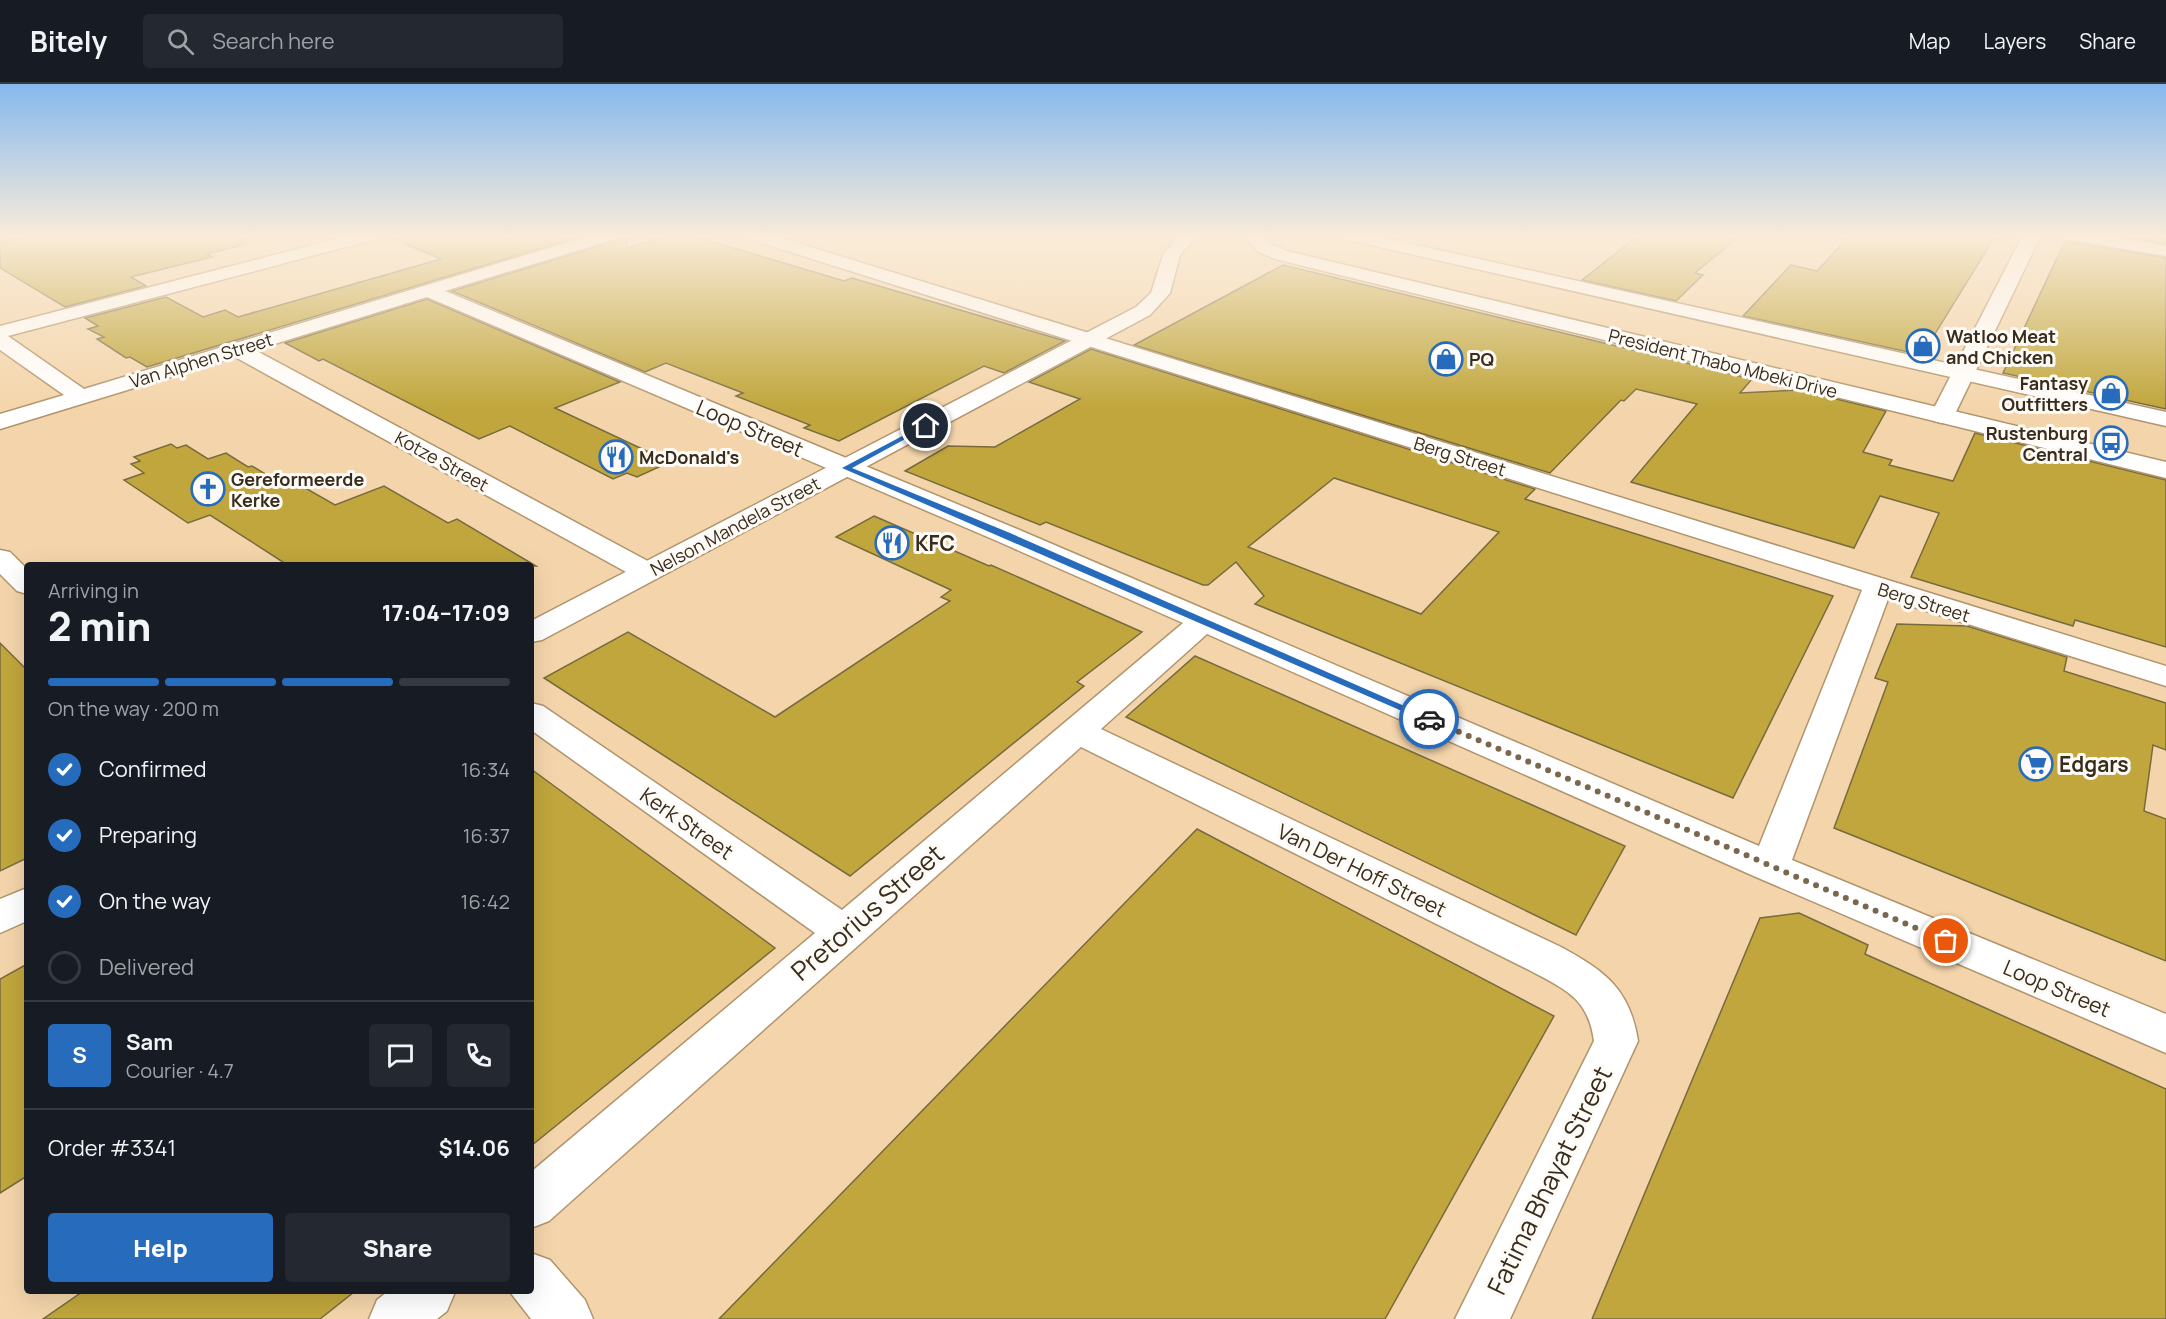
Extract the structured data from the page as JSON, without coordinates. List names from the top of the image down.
{
  "streets": {
    "street": [
      "Van Alphen Street",
      "President Thabo Mbeki Drive",
      "Loop Street",
      "Berg Street",
      "Kotze Street",
      "Nelson Mandela Street",
      "Kerk Street",
      "Van Der Hoff Street",
      "Pretorius Street",
      "Fatima Bhayat Street"
    ]
  },
  "crossings": [
    ["Van Alphen Street", "Kotze Street"],
    ["Loop Street", "Nelson Mandela Street"],
    ["Loop Street", "Pretorius Street"],
    ["Berg Street", "Nelson Mandela Street"],
    ["Kotze Street", "Nelson Mandela Street"],
    ["Kerk Street", "Pretorius Street"],
    ["Van Der Hoff Street", "Pretorius Street"],
    ["Van Der Hoff Street", "Fatima Bhayat Street"]
  ],
  "places": {
    "shop": ["Watloo Meat and Chicken", "PQ", "Fantasy Outfitters"],
    "bus stop": ["Rustenburg Central"],
    "restaurant": ["McDonald's", "KFC"],
    "church": ["Gereformeerde Kerke"],
    "supermarket": ["Edgars"]
  },
  "page": {
    "header": "Bitely",
    "search": "Search here",
    "nav": ["Map", "Layers", "Share"],
    "heading": ["2 min", "Arriving in", "17:04–17:09"],
    "panel": [
      "Sam",
      "Courier · 4.7",
      "Order #3341",
      "$14.06"
    ],
    "bar": "On the way · 200 m",
    "list": [
      ["Confirmed", "16:34"],
      ["Preparing", "16:37"],
      ["On the way", "16:42"],
      "Delivered"
    ],
    "round": "S",
    "buttons": ["Help", "Share"]
  }
}
